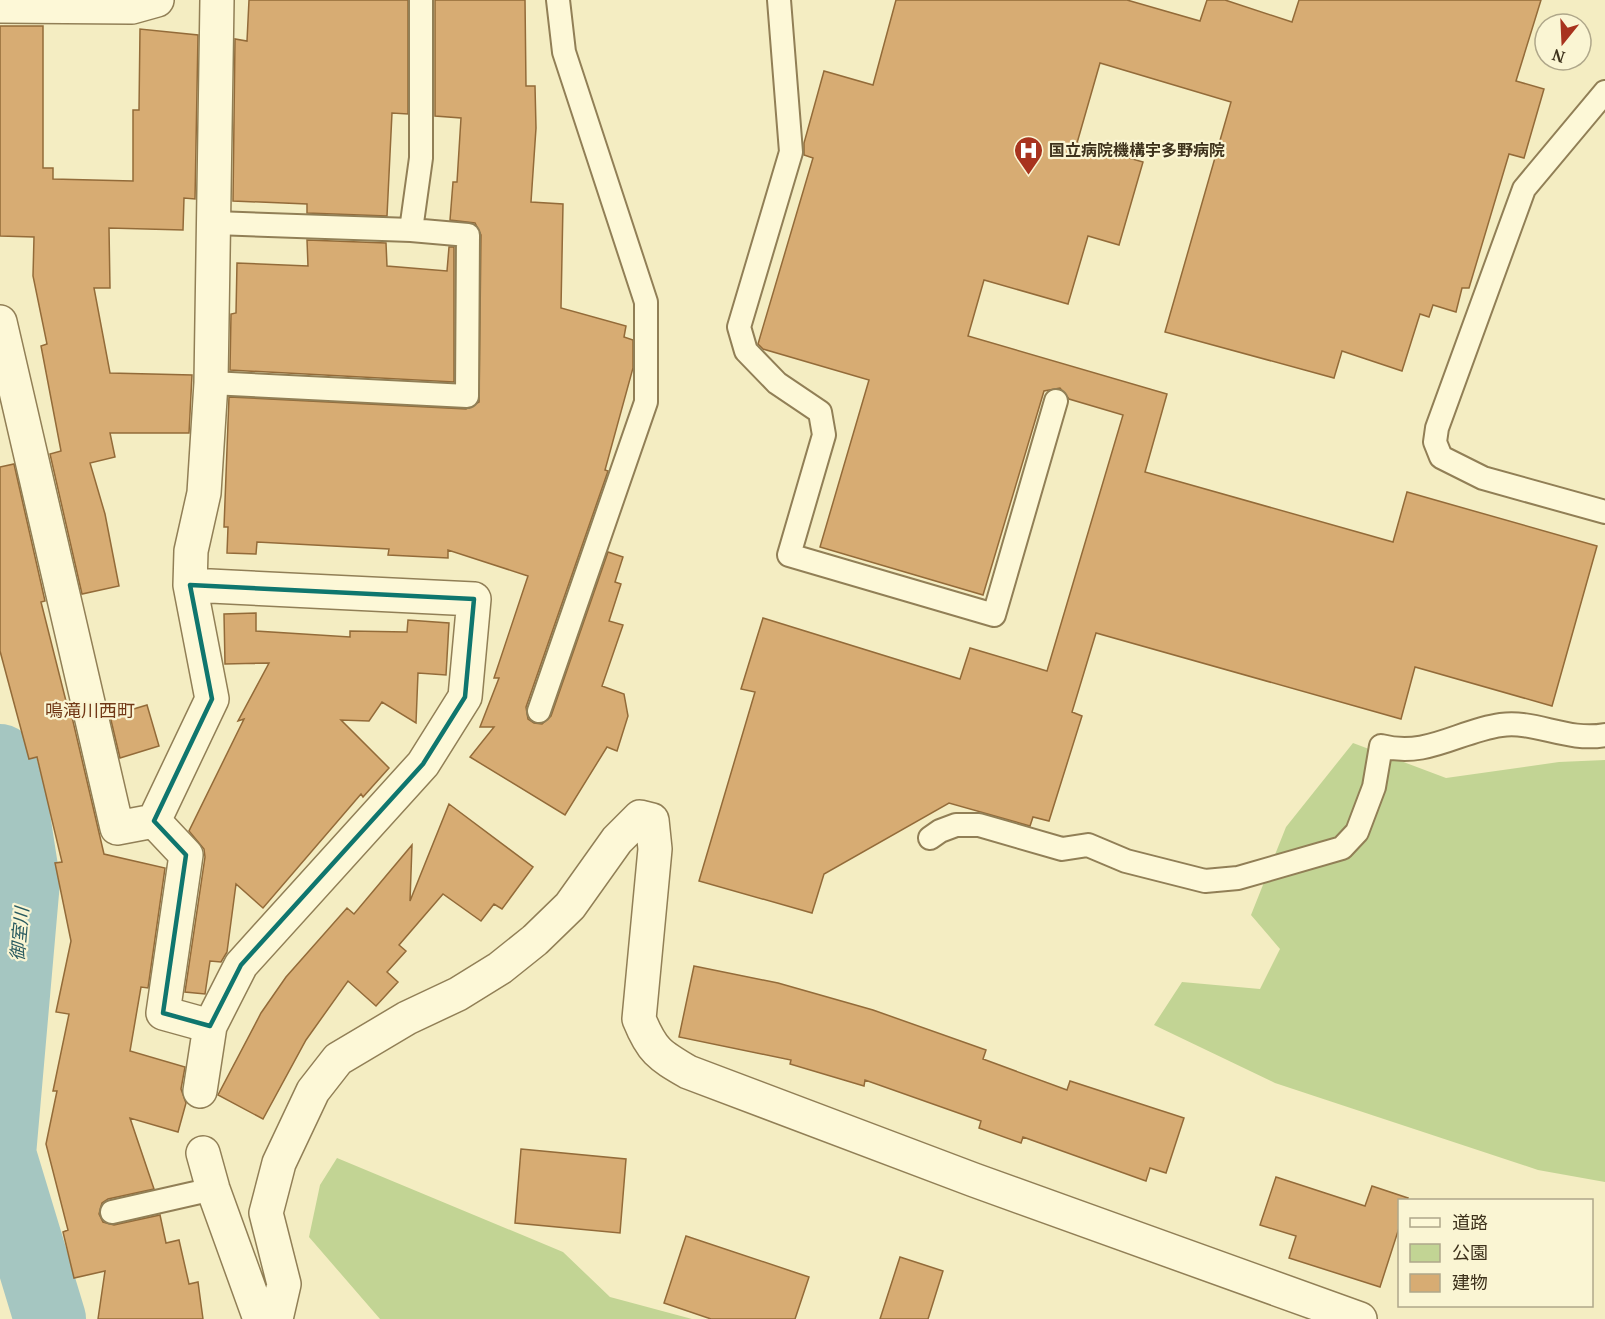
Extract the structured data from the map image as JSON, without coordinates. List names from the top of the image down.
{
  "districts": ["鳴滝川西町"],
  "water": ["御室川"],
  "places": {
    "hospital": ["国立病院機構宇多野病院"]
  },
  "legend": ["道路", "公園", "建物"],
  "north": "bottom"
}
